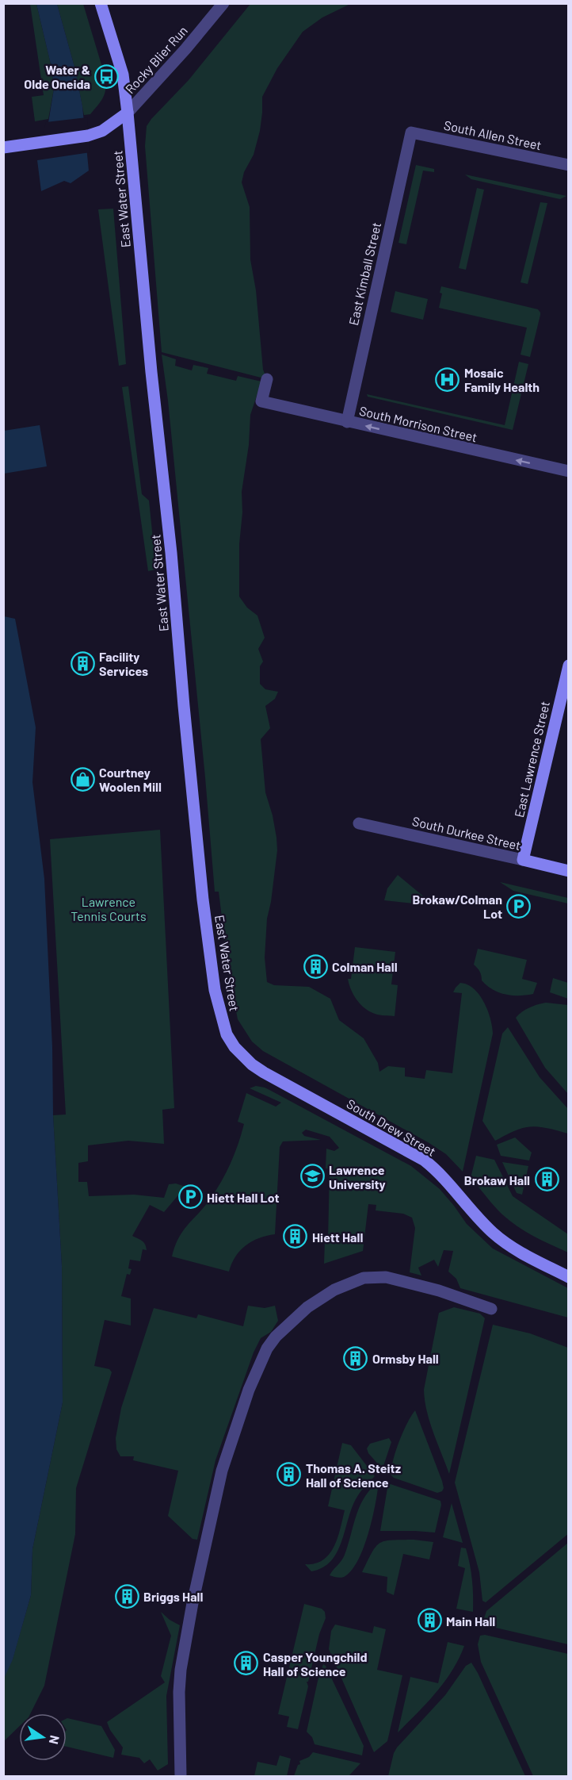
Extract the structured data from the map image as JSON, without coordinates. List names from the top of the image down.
{
  "streets": {
    "street": [
      "Rocky Blier Run",
      "South Allen Street",
      "East Water Street",
      "East Kimball Street",
      "South Morrison Street",
      "East Lawrence Street",
      "South Durkee Street",
      "South Drew Street"
    ]
  },
  "crossings": [
    ["Rocky Blier Run", "East Water Street"],
    ["South Allen Street", "East Kimball Street"],
    ["East Water Street", "South Drew Street"],
    ["East Kimball Street", "South Morrison Street"],
    ["East Lawrence Street", "South Durkee Street"]
  ],
  "one_way": ["South Morrison Street"],
  "parks": ["Lawrence Tennis Courts"],
  "places": {
    "bus stop": ["Water & Olde Oneida"],
    "hospital": ["Mosaic Family Health"],
    "building": [
      "Facility Services",
      "Colman Hall",
      "Brokaw Hall",
      "Hiett Hall",
      "Ormsby Hall",
      "Thomas A. Steitz Hall of Science",
      "Briggs Hall",
      "Main Hall",
      "Casper Youngchild Hall of Science"
    ],
    "shop": ["Courtney Woolen Mill"],
    "parking": ["Brokaw/Colman Lot", "Hiett Hall Lot"],
    "school or university": ["Lawrence University"]
  },
  "north": "right"
}
